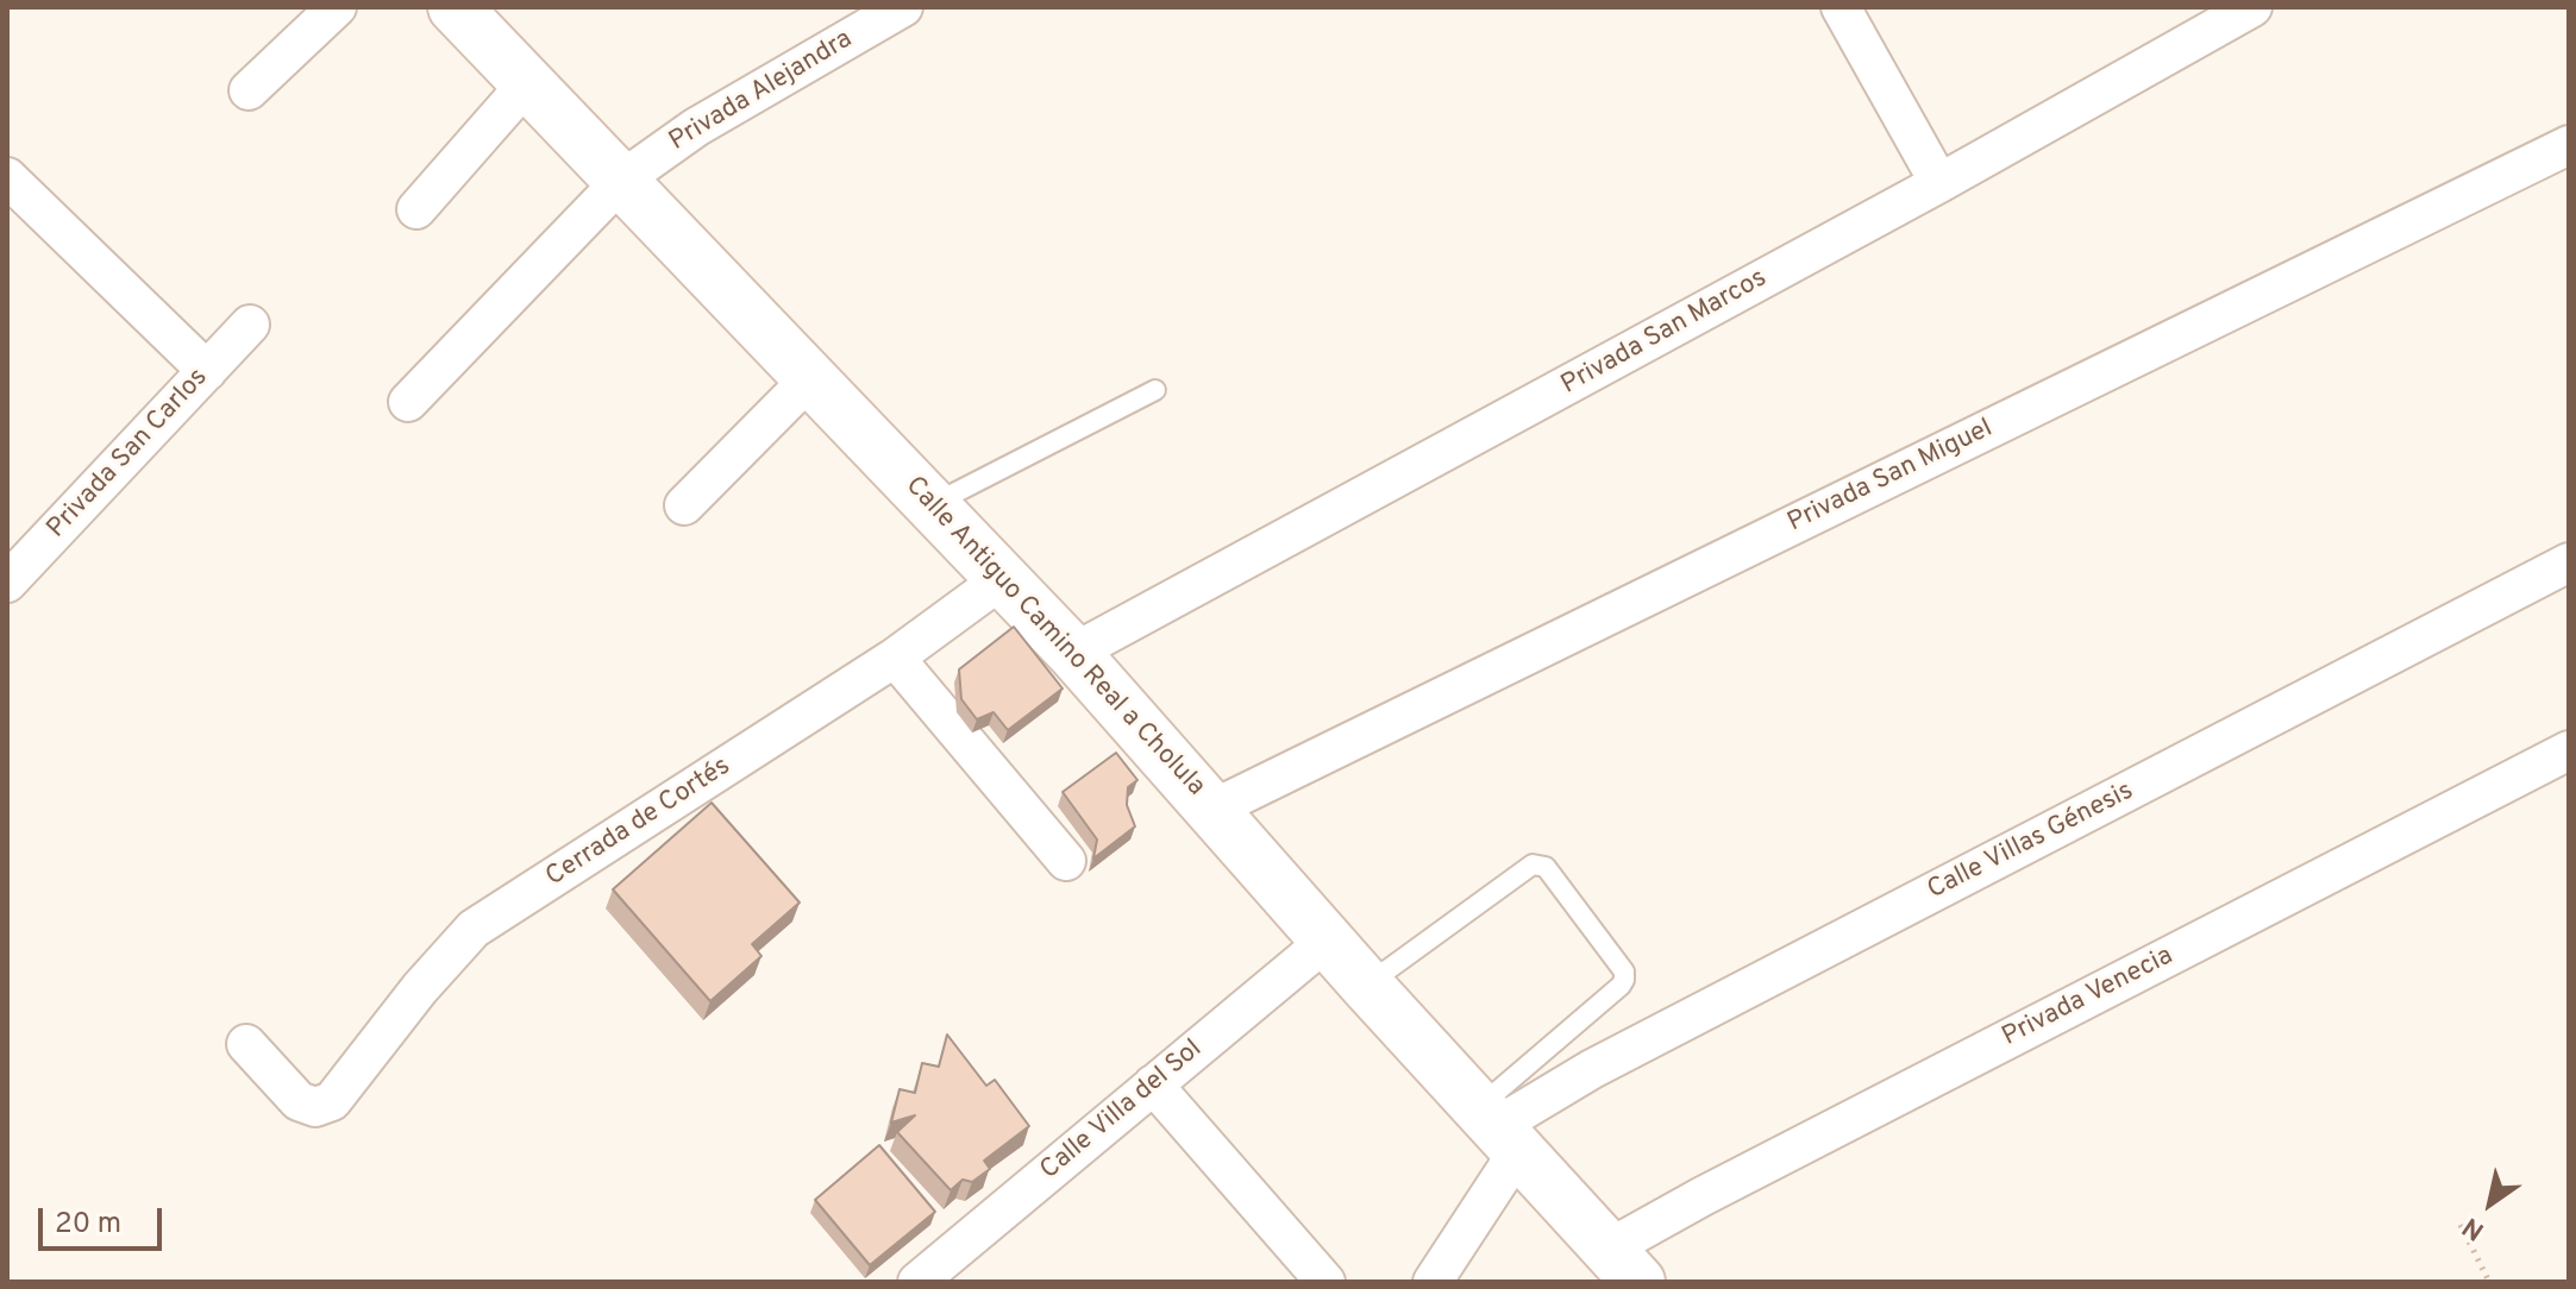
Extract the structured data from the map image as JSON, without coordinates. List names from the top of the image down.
{
  "streets": {
    "main road": ["Calle Antiguo Camino Real a Cholula"],
    "street": [
      "Privada Alejandra",
      "Privada San Marcos",
      "Privada San Carlos",
      "Privada San Miguel",
      "Cerrada de Cortés",
      "Calle Villas Génesis",
      "Privada Venecia",
      "Calle Villa del Sol"
    ]
  },
  "crossings": [
    ["Privada Alejandra", "Calle Antiguo Camino Real a Cholula"],
    ["Privada San Marcos", "Calle Antiguo Camino Real a Cholula"],
    ["Privada San Miguel", "Calle Antiguo Camino Real a Cholula"],
    ["Calle Antiguo Camino Real a Cholula", "Cerrada de Cortés"],
    ["Calle Antiguo Camino Real a Cholula", "Calle Villas Génesis"],
    ["Calle Antiguo Camino Real a Cholula", "Privada Venecia"],
    ["Calle Antiguo Camino Real a Cholula", "Calle Villa del Sol"]
  ],
  "scale_bar": "20 m",
  "north": "bottom left"
}
